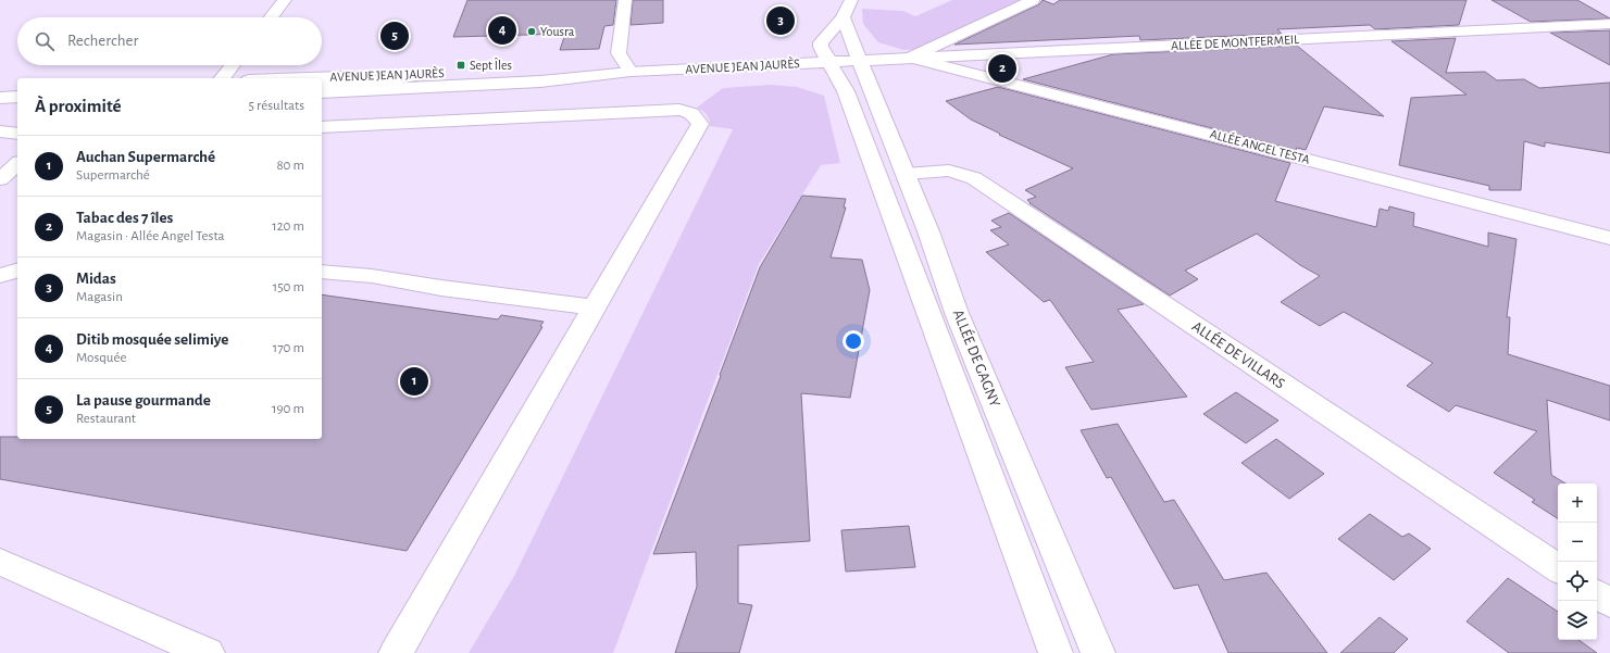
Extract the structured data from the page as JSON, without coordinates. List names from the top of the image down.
{
  "streets": {
    "main road": [
      "ALLÉE DE MONTFERMEIL",
      "AVENUE JEAN JAURÈS",
      "ALLÉE ANGEL TESTA",
      "ALLÉE DE VILLARS",
      "ALLÉE DE GAGNY"
    ]
  },
  "crossings": [
    ["ALLÉE DE MONTFERMEIL", "AVENUE JEAN JAURÈS"],
    ["ALLÉE DE MONTFERMEIL", "ALLÉE ANGEL TESTA"],
    ["ALLÉE DE MONTFERMEIL", "ALLÉE DE GAGNY"],
    ["AVENUE JEAN JAURÈS", "ALLÉE DE GAGNY"],
    ["ALLÉE DE VILLARS", "ALLÉE DE GAGNY"]
  ],
  "places": {
    "other": ["Yousra"],
    "transit": ["Sept Îles"]
  },
  "page": {
    "pins": [
      "3",
      "4",
      "5",
      "2",
      "1"
    ],
    "search": "Rechercher",
    "heading": ["À proximité", "5 résultats"],
    "list": [
      {
        "mark": "1",
        "name": "Auchan Supermarché",
        "note": "Supermarché",
        "value": "80 m"
      },
      {
        "mark": "2",
        "name": "Tabac des 7 îles",
        "note": "Magasin · Allée Angel Testa",
        "value": "120 m"
      },
      {
        "mark": "3",
        "name": "Midas",
        "note": "Magasin",
        "value": "150 m"
      },
      {
        "mark": "4",
        "name": "Ditib mosquée selimiye",
        "note": "Mosquée",
        "value": "170 m"
      },
      {
        "mark": "5",
        "name": "La pause gourmande",
        "note": "Restaurant",
        "value": "190 m"
      }
    ],
    "map_buttons": ["+", "−"]
  }
}
